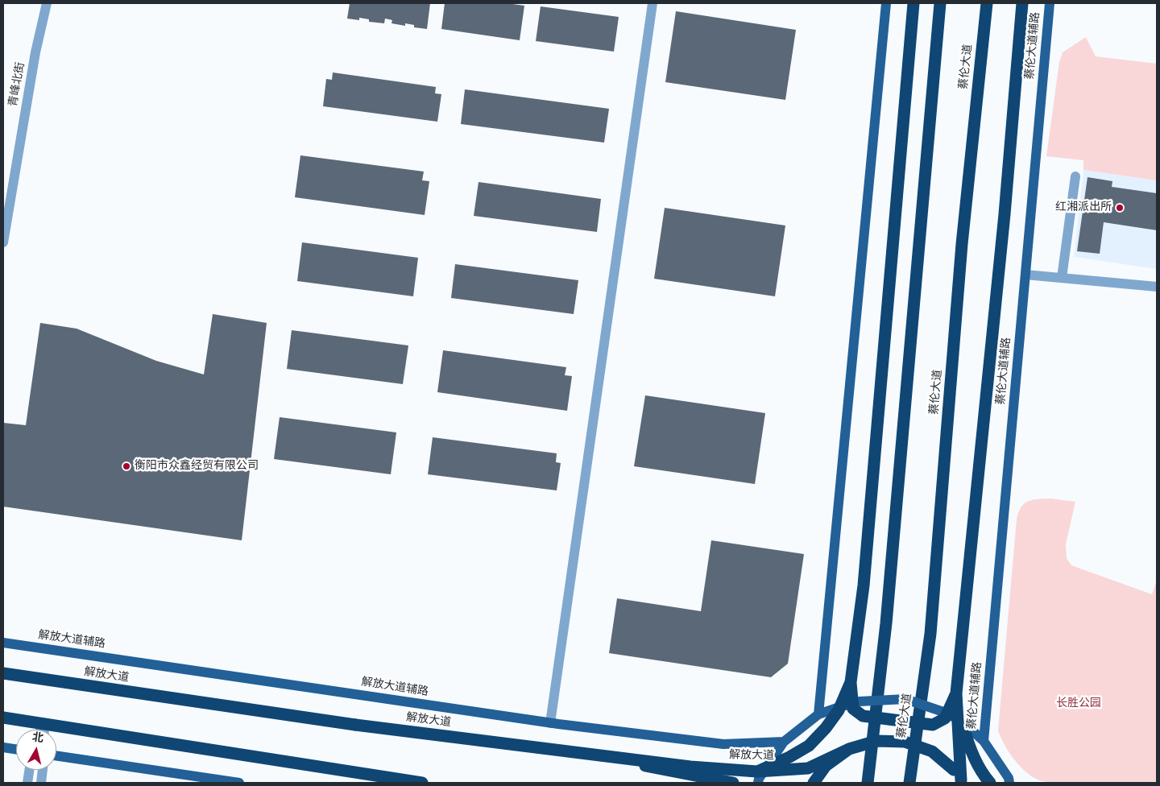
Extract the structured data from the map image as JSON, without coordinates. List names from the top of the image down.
{
  "streets": {
    "highway": ["蔡伦大道", "解放大道"],
    "main road": ["蔡伦大道辅路", "解放大道辅路"],
    "street": ["青峰北街"]
  },
  "parks": ["长胜公园"],
  "places": ["红湘派出所", "衡阳市众鑫经贸有限公司"],
  "north": "top"
}
